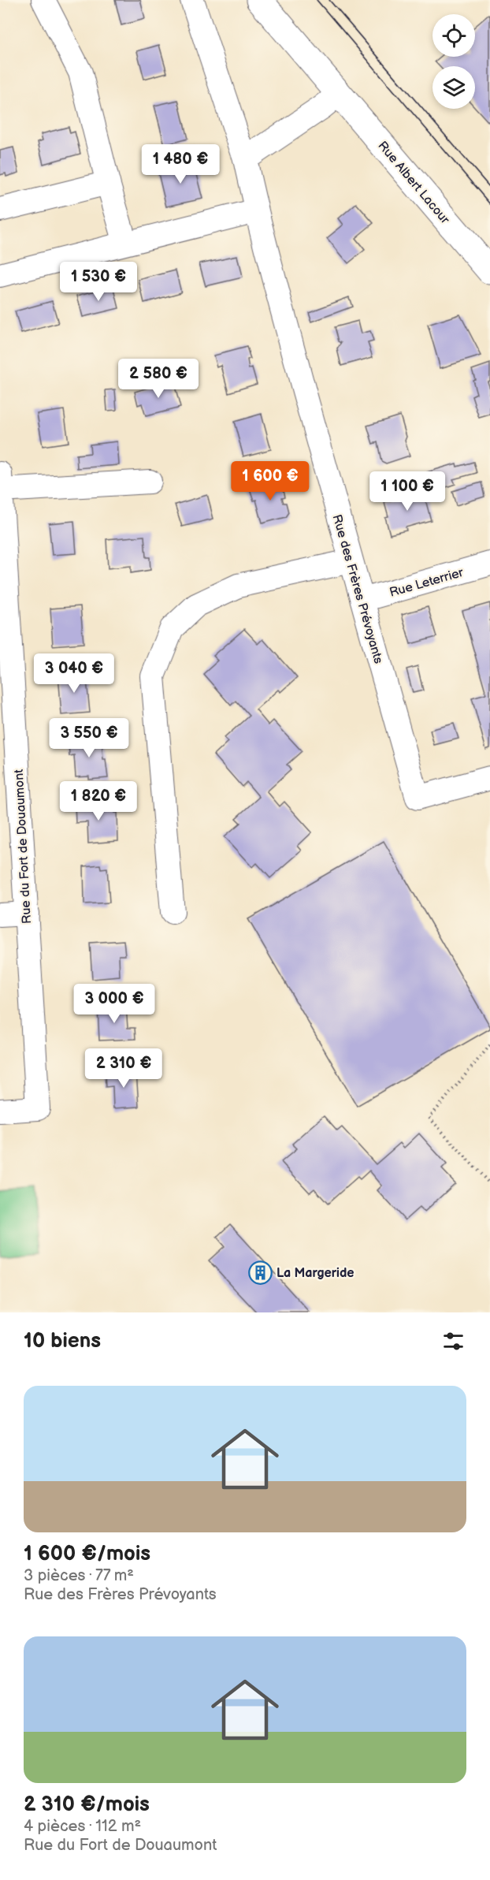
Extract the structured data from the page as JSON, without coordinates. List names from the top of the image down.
{
  "streets": {
    "street": [
      "Rue Albert Lacour",
      "Rue Leterrier",
      "Rue des Frères Prévoyants",
      "Rue du Fort de Douaumont"
    ]
  },
  "crossings": [
    ["Rue Leterrier", "Rue des Frères Prévoyants"]
  ],
  "places": {
    "building": ["La Margeride"]
  },
  "page": {
    "price": [
      "1 480 €",
      "1 530 €",
      "2 580 €",
      "1 600 €",
      "1 100 €",
      "3 040 €",
      "3 550 €",
      "1 820 €",
      "3 000 €",
      "2 310 €"
    ],
    "heading": "10 biens",
    "list": [
      {
        "name": "1 600 €/mois",
        "note": "3 pièces · 77 m² · Rue des Frères Prévoyants"
      },
      {
        "name": "2 310 €/mois",
        "note": "4 pièces · 112 m² · Rue du Fort de Douaumont"
      }
    ]
  }
}
